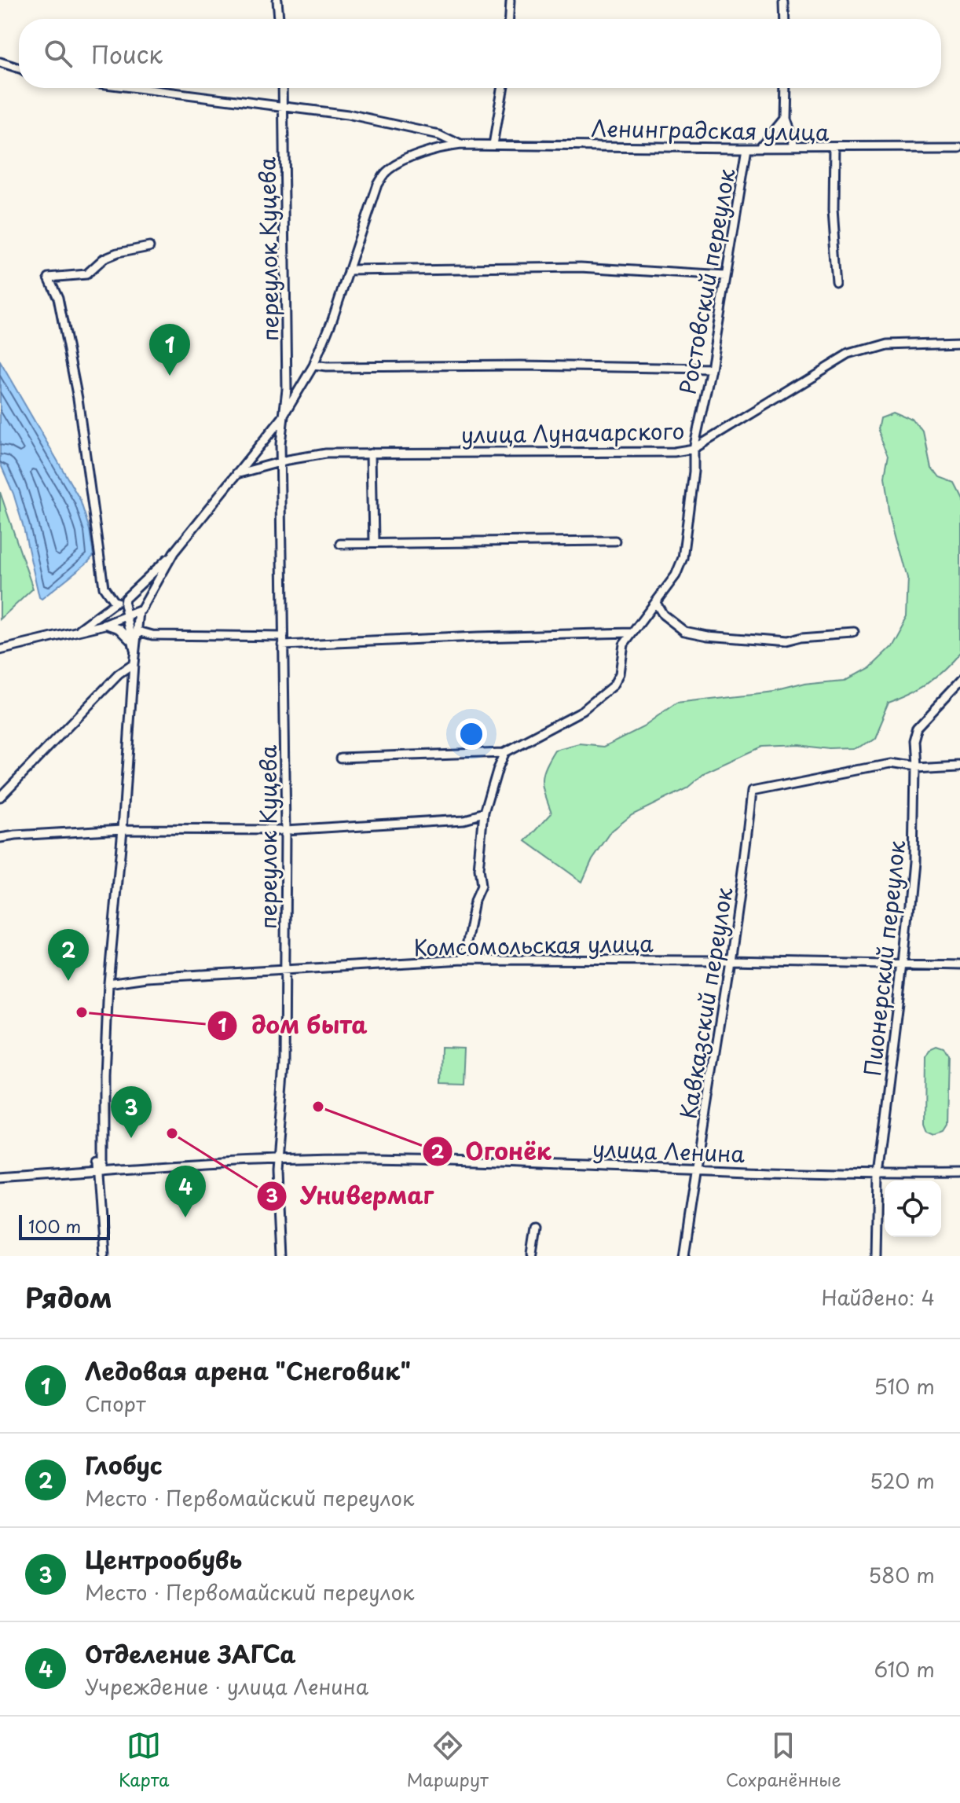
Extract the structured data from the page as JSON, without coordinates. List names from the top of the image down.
{
  "streets": {
    "street": [
      "Ленинградская улица",
      "переулок Куцева",
      "Ростовский переулок",
      "улица Луначарского",
      "Комсомольская улица",
      "Пионерский переулок",
      "Кавказский переулок",
      "улица Ленина"
    ]
  },
  "crossings": [
    ["Ленинградская улица", "переулок Куцева"],
    ["Ленинградская улица", "Ростовский переулок"],
    ["переулок Куцева", "улица Луначарского"],
    ["переулок Куцева", "Комсомольская улица"],
    ["переулок Куцева", "улица Ленина"],
    ["Ростовский переулок", "улица Луначарского"],
    ["Комсомольская улица", "Пионерский переулок"],
    ["Комсомольская улица", "Кавказский переулок"],
    ["Пионерский переулок", "Кавказский переулок"],
    ["Пионерский переулок", "улица Ленина"],
    ["Кавказский переулок", "улица Ленина"]
  ],
  "places": ["дом быта", "Огонёк", "Универмаг"],
  "scale_bar": "100 m",
  "page": {
    "search": "Поиск",
    "pins": [
      "1",
      "2",
      "3",
      "4"
    ],
    "scale": "100 m",
    "heading": ["Рядом", "Найдено: 4"],
    "list": [
      {
        "mark": "1",
        "name": "Ледовая арена \"Снеговик\"",
        "note": "Спорт",
        "value": "510 m"
      },
      {
        "mark": "2",
        "name": "Глобус",
        "note": "Место · Первомайский переулок",
        "value": "520 m"
      },
      {
        "mark": "3",
        "name": "Центрообувь",
        "note": "Место · Первомайский переулок",
        "value": "580 m"
      },
      {
        "mark": "4",
        "name": "Отделение ЗАГСа",
        "note": "Учреждение · улица Ленина",
        "value": "610 m"
      }
    ],
    "nav": ["Карта", "Маршрут", "Сохранённые"]
  }
}
